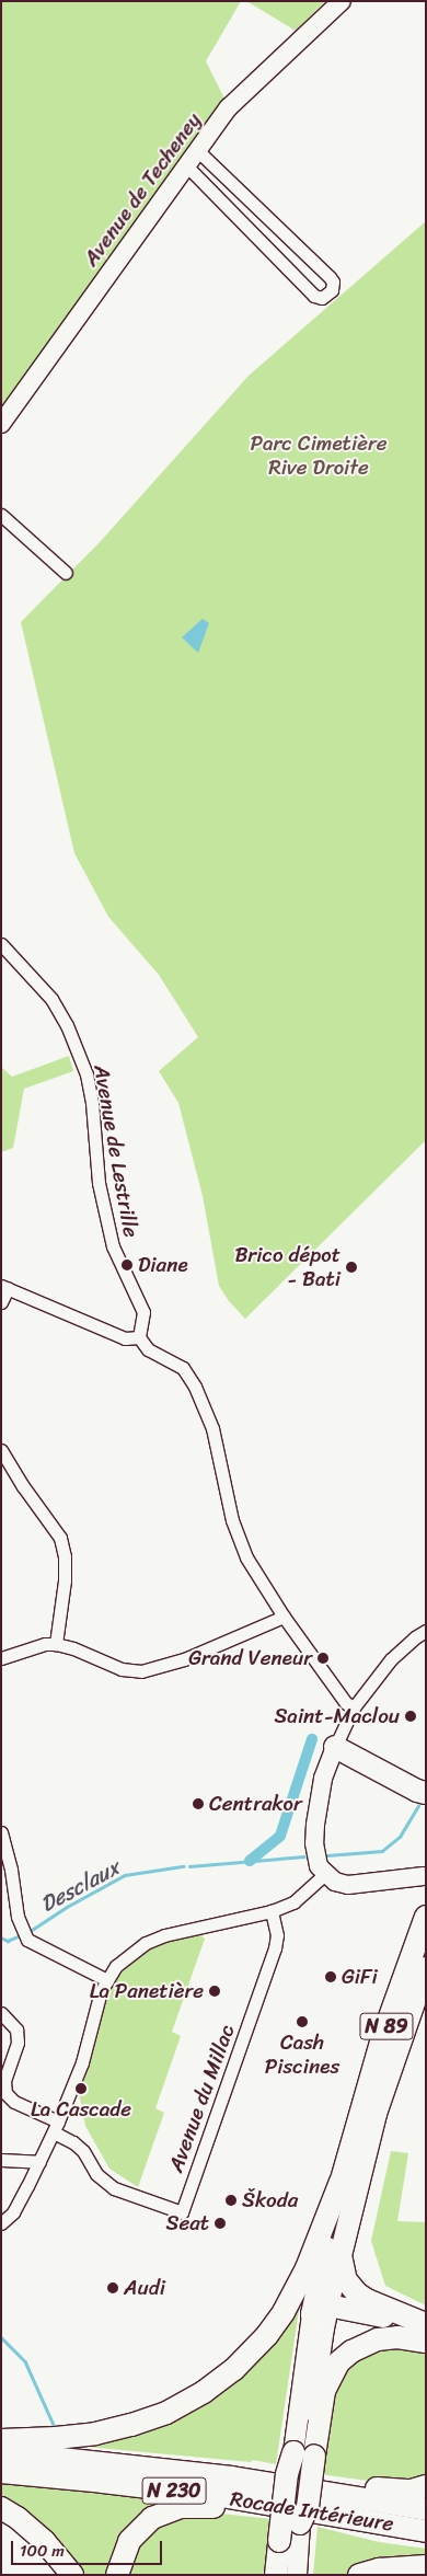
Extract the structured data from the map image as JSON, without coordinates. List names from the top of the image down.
{
  "streets": {
    "highway": ["N 89", "N 230", "Rocade Intérieure"],
    "street": ["Avenue de Techeney", "Avenue de Lestrille", "Avenue du Millac"]
  },
  "water": ["Desclaux"],
  "parks": ["Parc Cimetière Rive Droite"],
  "places": [
    "Diane",
    "Brico dépot - Bati",
    "Grand Veneur",
    "Saint-Maclou",
    "Centrakor",
    "GiFi",
    "La Panetière",
    "Cash Piscines",
    "La Cascade",
    "Škoda",
    "Seat",
    "Audi"
  ],
  "scale_bar": "100 m"
}
